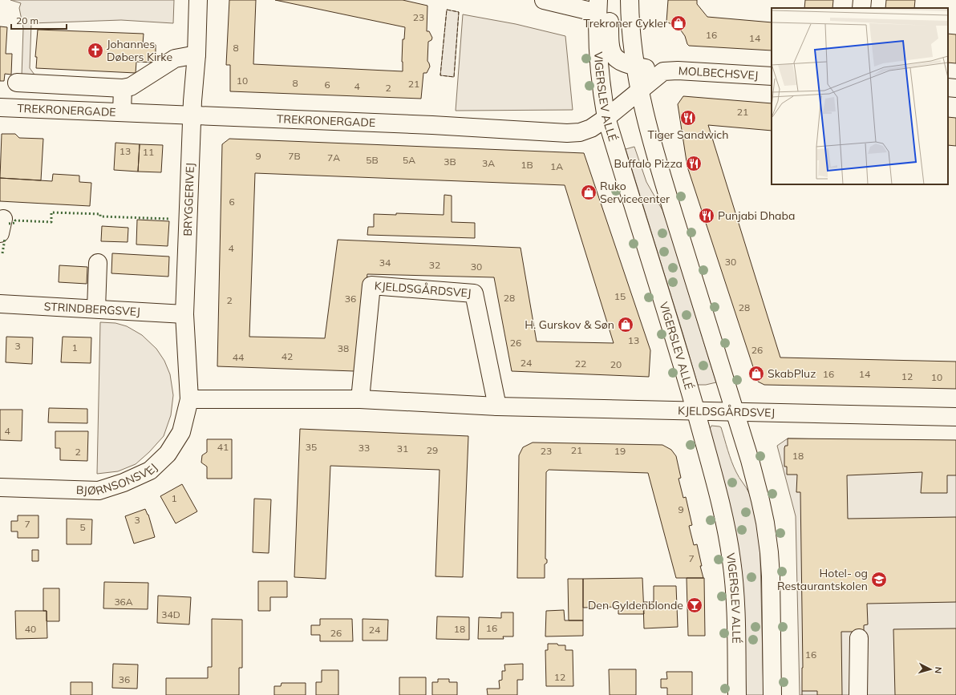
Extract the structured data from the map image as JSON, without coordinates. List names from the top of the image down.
{
  "streets": {
    "street": [
      "MOLBECHSVEJ",
      "VIGERSLEV ALLÉ",
      "TREKRONERGADE",
      "BRYGGERIVEJ",
      "KJELDSGÅRDSVEJ",
      "STRINDBERGSVEJ",
      "BJØRNSONSVEJ"
    ]
  },
  "crossings": [
    ["MOLBECHSVEJ", "VIGERSLEV ALLÉ"],
    ["MOLBECHSVEJ", "TREKRONERGADE"],
    ["VIGERSLEV ALLÉ", "TREKRONERGADE"],
    ["VIGERSLEV ALLÉ", "KJELDSGÅRDSVEJ"],
    ["TREKRONERGADE", "BRYGGERIVEJ"],
    ["BRYGGERIVEJ", "KJELDSGÅRDSVEJ"],
    ["BRYGGERIVEJ", "STRINDBERGSVEJ"],
    ["BRYGGERIVEJ", "BJØRNSONSVEJ"],
    ["KJELDSGÅRDSVEJ", "BJØRNSONSVEJ"]
  ],
  "places": {
    "shop": [
      "Trekroner Cykler",
      "Ruko Servicecenter",
      "H. Gurskov & Søn",
      "SkabPluz"
    ],
    "church": ["Johannes Døbers Kirke"],
    "restaurant": ["Tiger Sandwich", "Buffalo Pizza", "Punjabi Dhaba"],
    "school or university": ["Hotel- og Restaurantskolen"],
    "bar": ["Den Gyldenblonde"]
  },
  "house_numbers": [
    "23",
    "16",
    "14",
    "8",
    "10",
    "8",
    "21",
    "6",
    "4",
    "2",
    "21",
    "13",
    "11",
    "9",
    "7B",
    "7A",
    "5B",
    "5A",
    "3B",
    "3A",
    "1B",
    "1A",
    "6",
    "4",
    "30",
    "34",
    "32",
    "30",
    "15",
    "28",
    "36",
    "2",
    "28",
    "13",
    "26",
    "3",
    "1",
    "38",
    "26",
    "42",
    "44",
    "24",
    "22",
    "20",
    "16",
    "14",
    "12",
    "10",
    "4",
    "41",
    "35",
    "33",
    "31",
    "29",
    "21",
    "23",
    "19",
    "2",
    "18",
    "1",
    "9",
    "3",
    "7",
    "5",
    "7",
    "36A",
    "34D",
    "16",
    "40",
    "18",
    "24",
    "26",
    "16",
    "12",
    "36"
  ],
  "scale_bar": "20 m",
  "north": "right"
}
